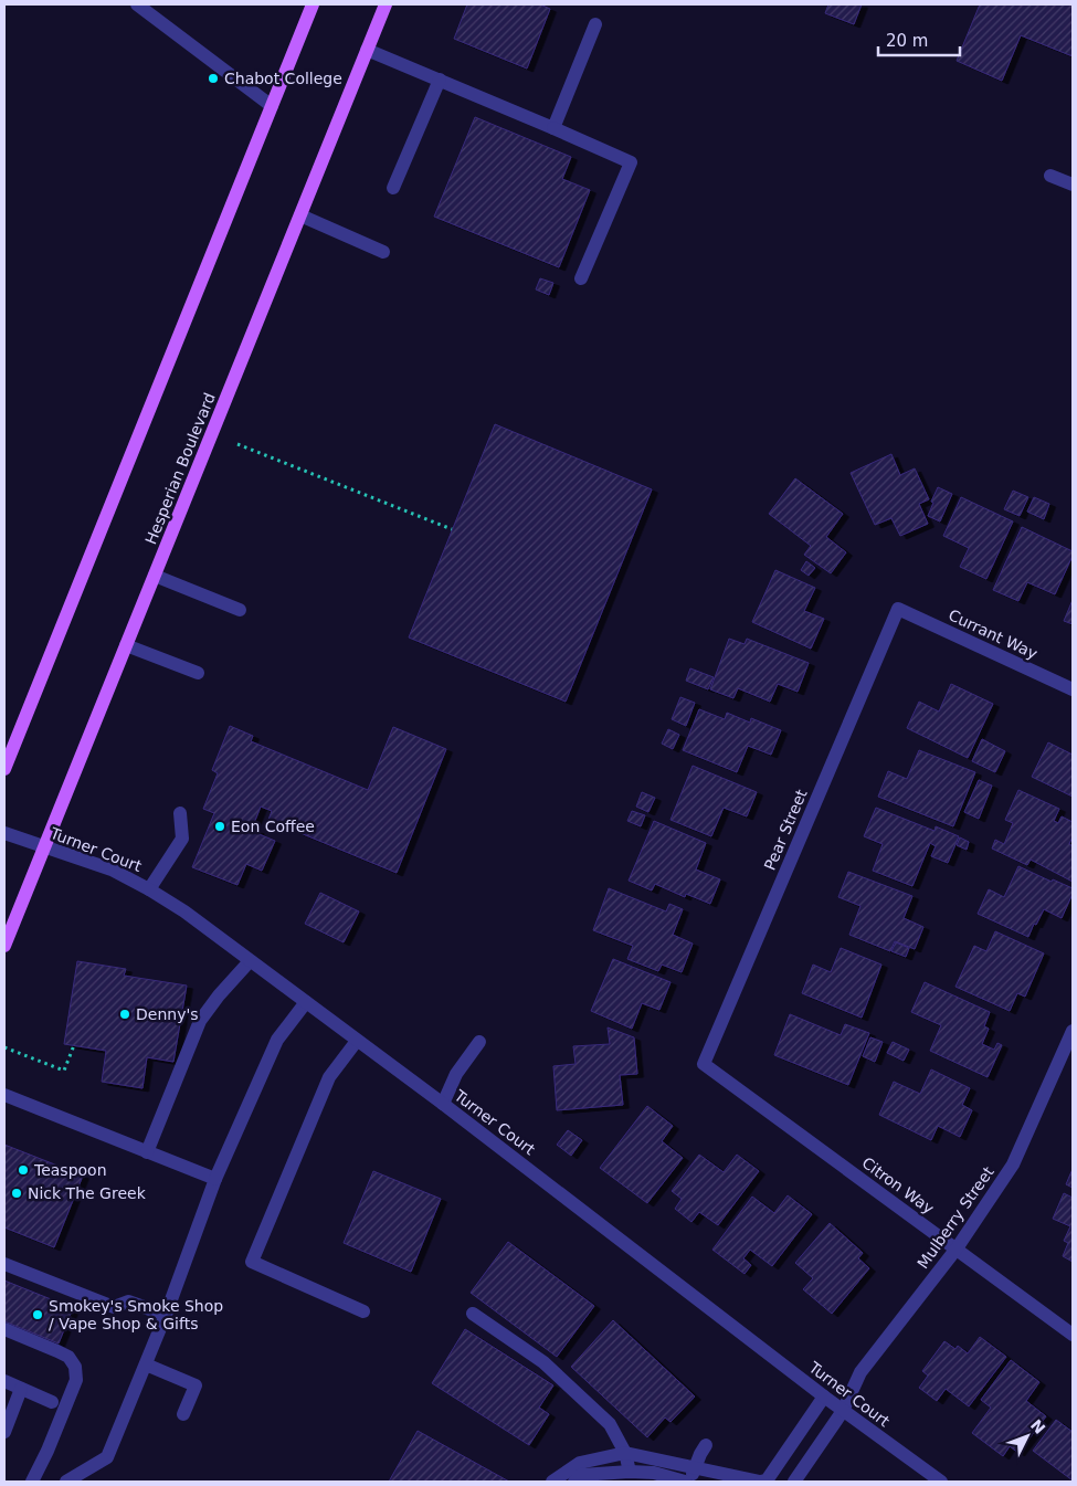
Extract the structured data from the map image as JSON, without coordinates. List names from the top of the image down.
{
  "streets": {
    "main road": ["Hesperian Boulevard"],
    "street": [
      "Currant Way",
      "Pear Street",
      "Turner Court",
      "Citron Way",
      "Mulberry Street"
    ]
  },
  "crossings": [
    ["Hesperian Boulevard", "Turner Court"],
    ["Currant Way", "Pear Street"],
    ["Pear Street", "Citron Way"],
    ["Turner Court", "Mulberry Street"],
    ["Citron Way", "Mulberry Street"]
  ],
  "places": [
    "Chabot College",
    "Eon Coffee",
    "Denny's",
    "Teaspoon",
    "Nick The Greek",
    "Smokey's Smoke Shop / Vape Shop & Gifts"
  ],
  "scale_bar": "20 m",
  "north": "top right"
}
